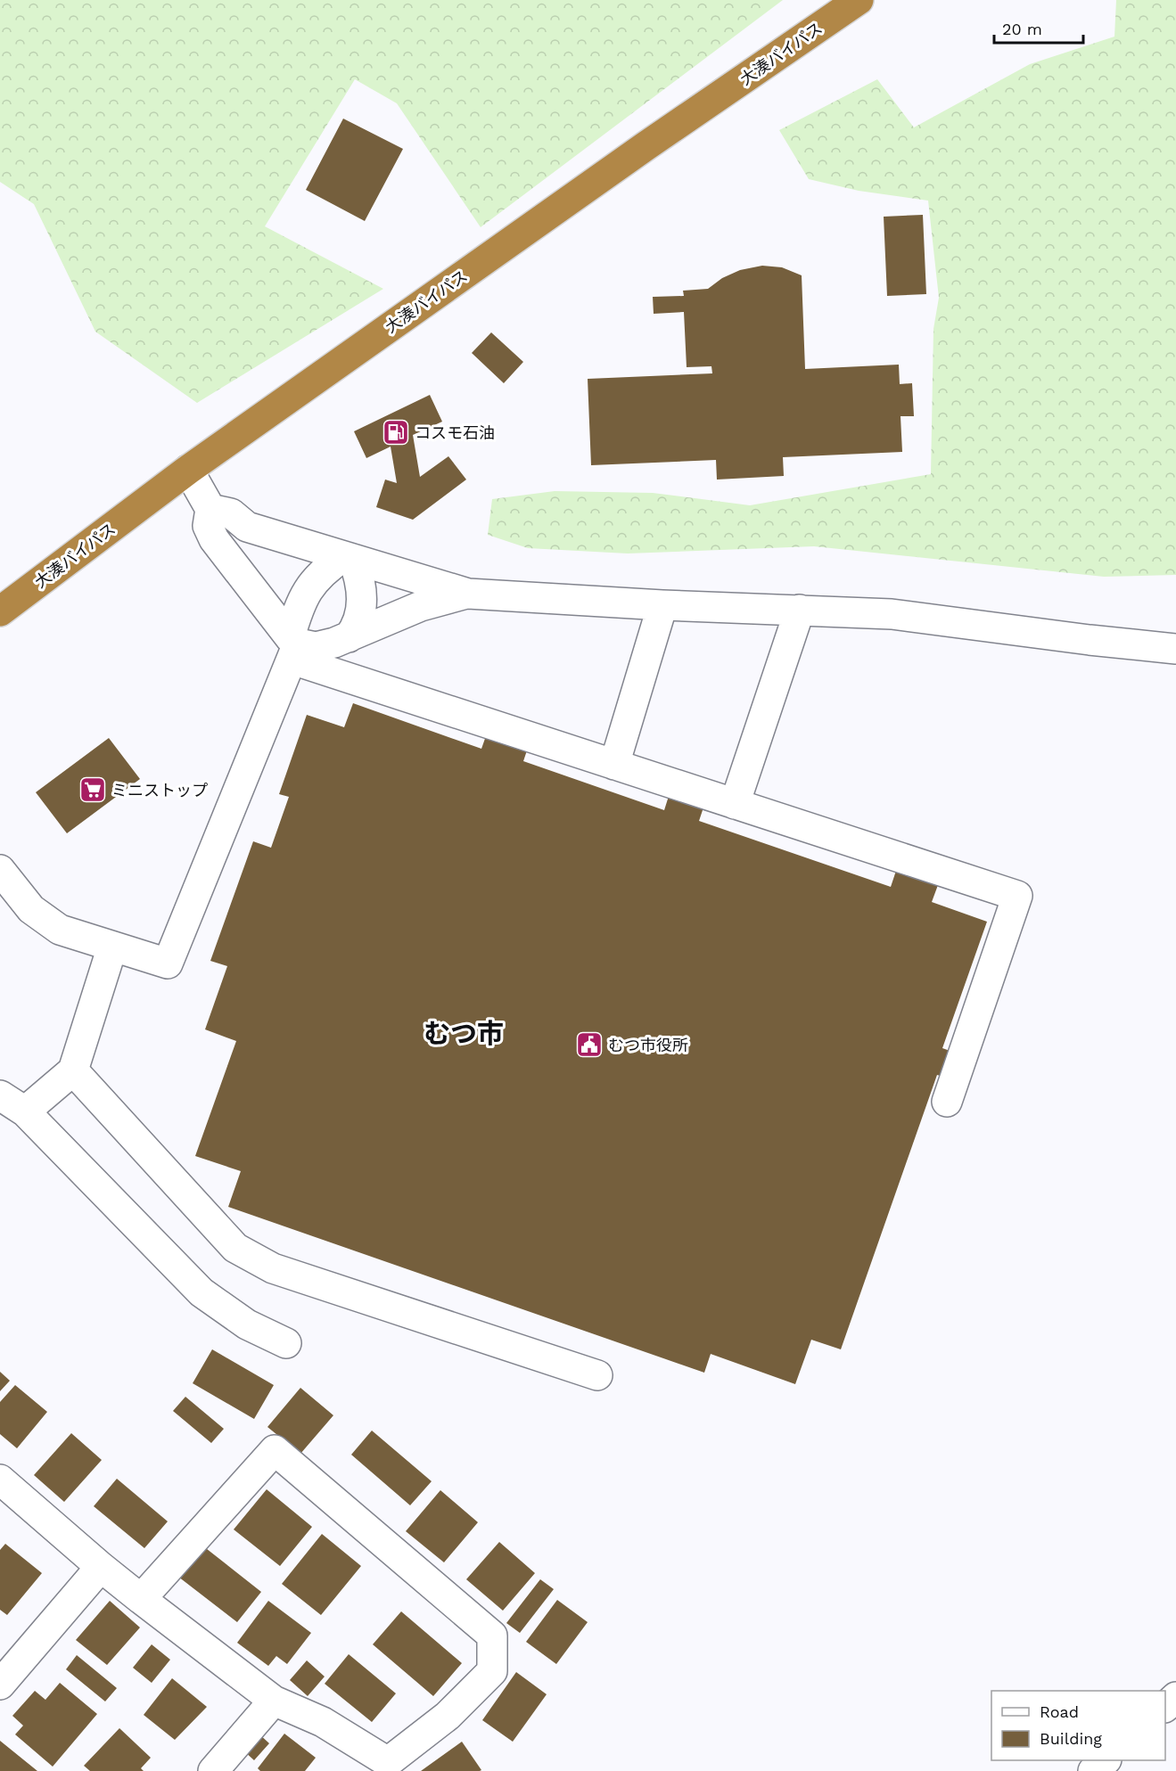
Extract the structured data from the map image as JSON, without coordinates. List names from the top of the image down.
{
  "streets": {
    "highway": ["大湊バイパス"]
  },
  "districts": ["むつ市"],
  "places": {
    "fuel station": ["コスモ石油"],
    "supermarket": ["ミニストップ"],
    "public building": ["むつ市役所"]
  },
  "legend": ["Road", "Building"],
  "scale_bar": "20 m"
}
